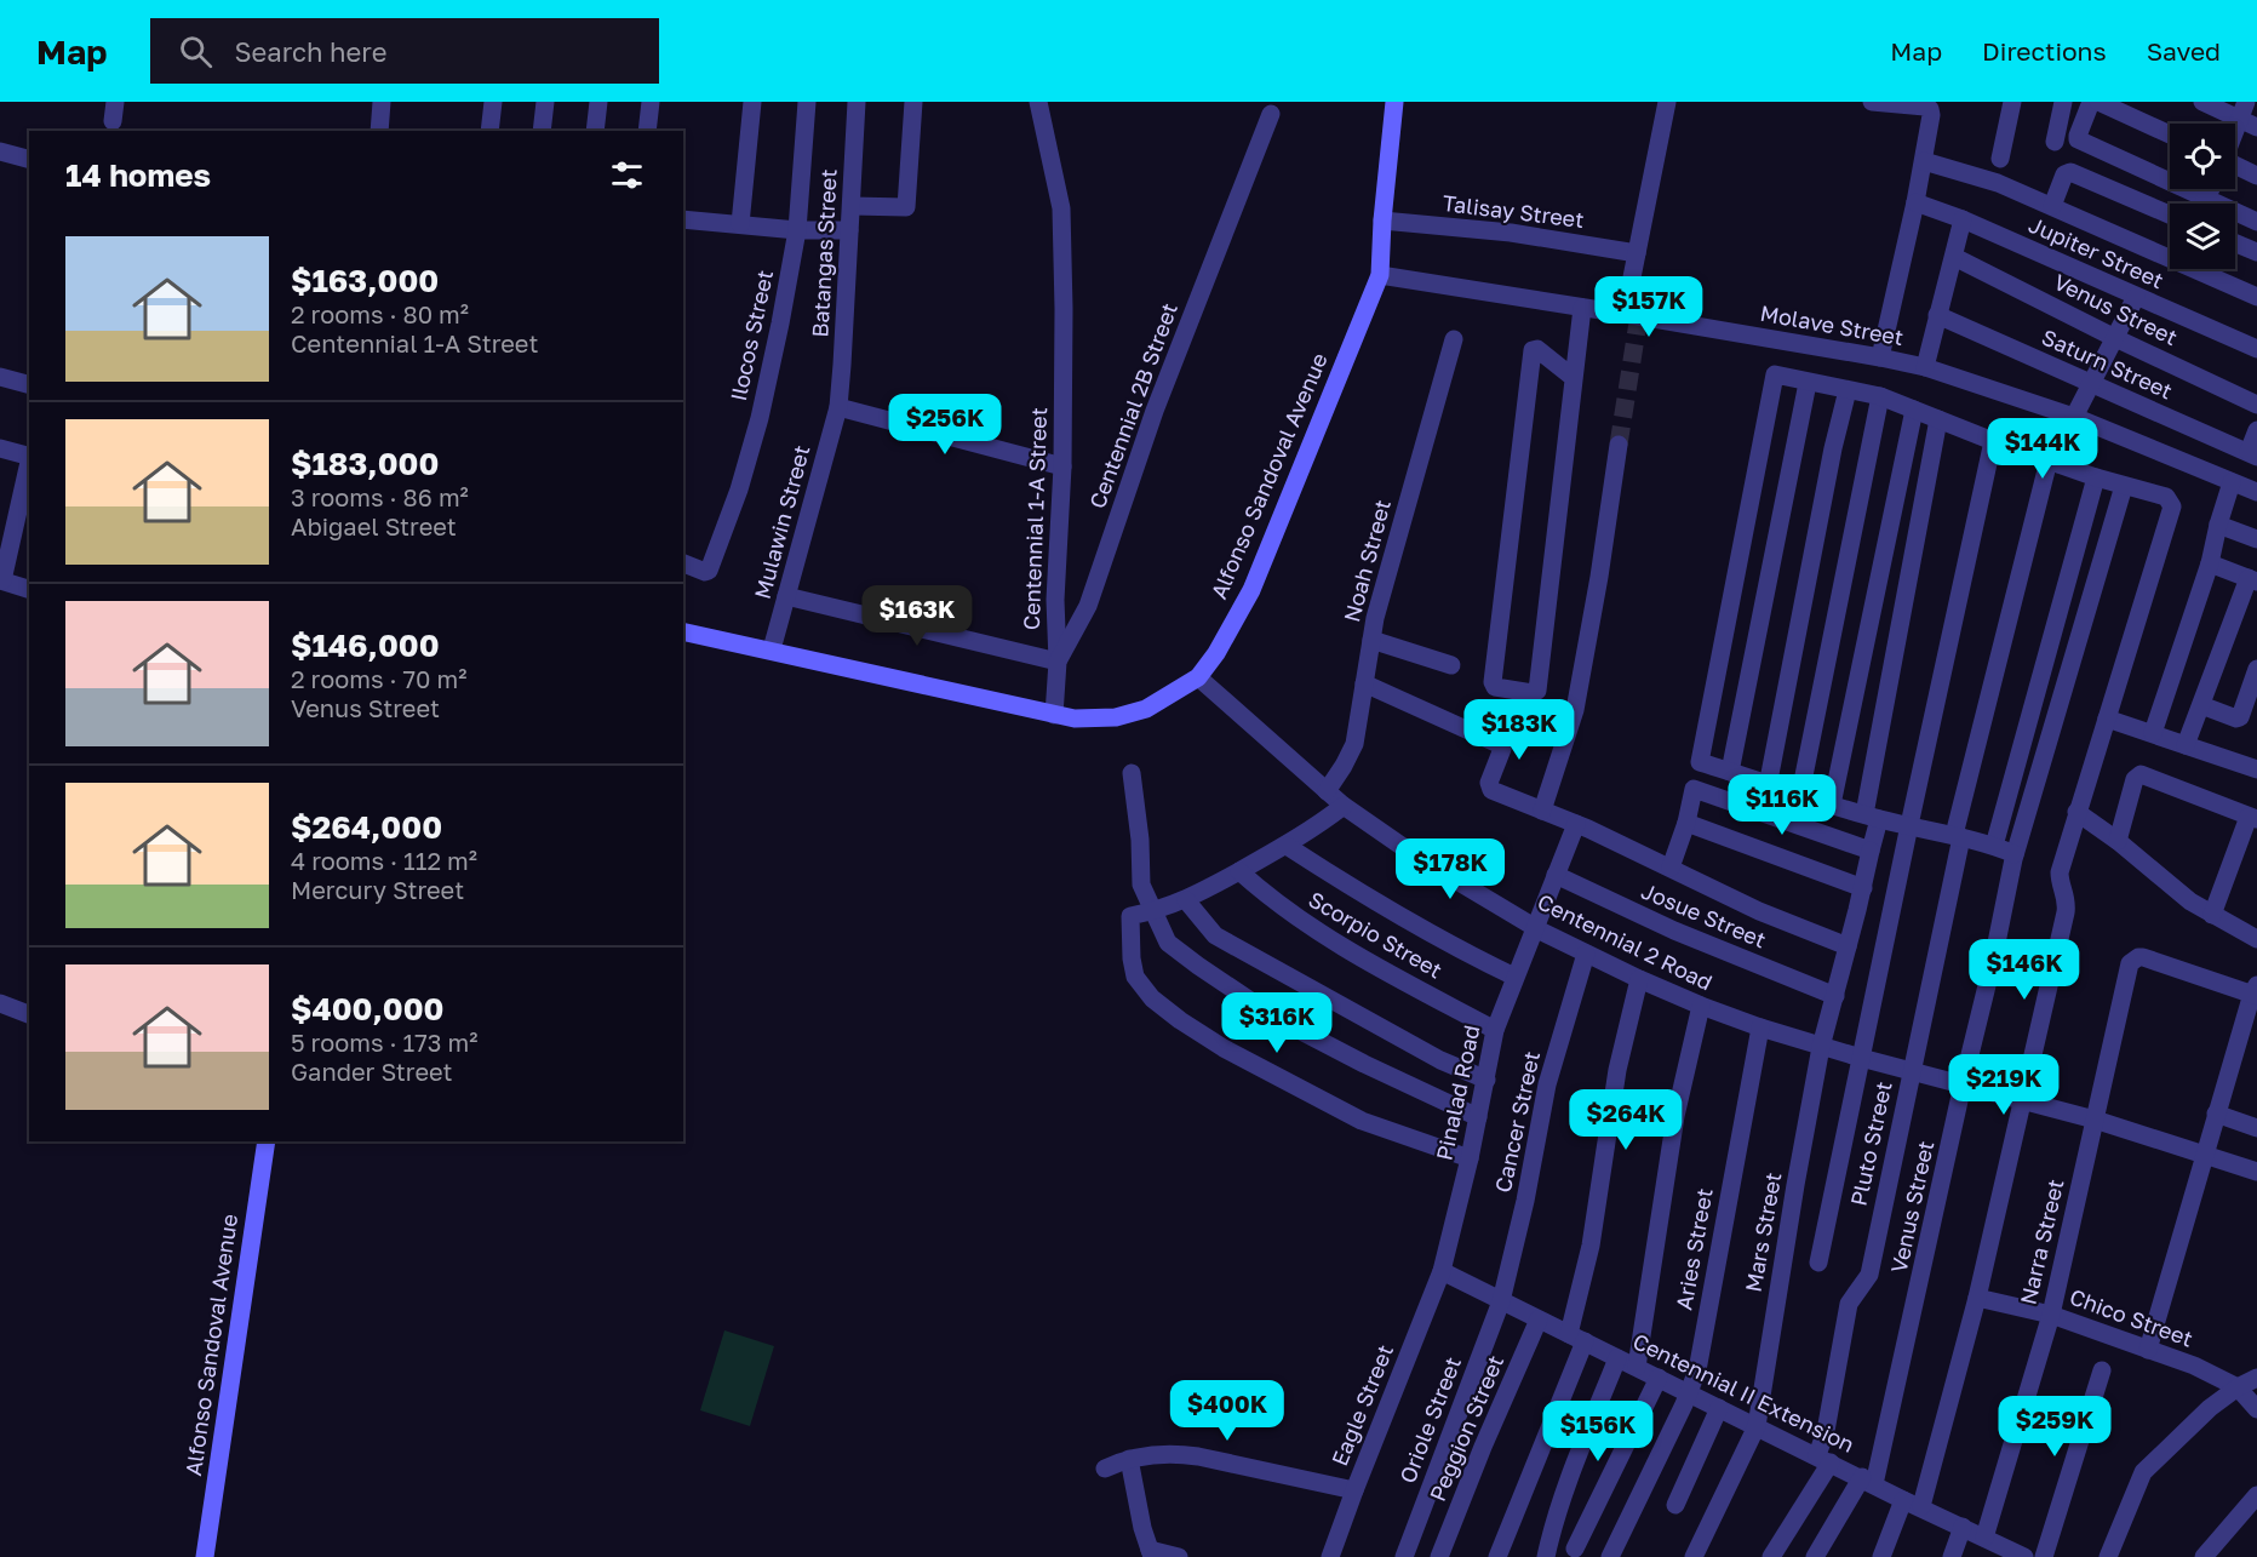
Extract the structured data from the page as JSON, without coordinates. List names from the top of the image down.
{
  "streets": {
    "main road": ["Alfonso Sandoval Avenue"],
    "street": [
      "Talisay Street",
      "Batangas Street",
      "Jupiter Street",
      "Venus Street",
      "Molave Street",
      "Ilocos Street",
      "Saturn Street",
      "Centennial 2B Street",
      "Centennial 1-A Street",
      "Mulawin Street",
      "Noah Street",
      "Josue Street",
      "Scorpio Street",
      "Centennial 2 Road",
      "Pinalad Road",
      "Cancer Street",
      "Pluto Street",
      "Mars Street",
      "Narra Street",
      "Aries Street",
      "Chico Street",
      "Centennial II Extension",
      "Eagle Street",
      "Oriole Street",
      "Peggion Street"
    ]
  },
  "crossings": [
    ["Talisay Street", "Alfonso Sandoval Avenue"],
    ["Batangas Street", "Mulawin Street"],
    ["Jupiter Street", "Pluto Street"],
    ["Venus Street", "Centennial 2 Road"],
    ["Venus Street", "Pluto Street"],
    ["Venus Street", "Centennial II Extension"],
    ["Molave Street", "Alfonso Sandoval Avenue"],
    ["Molave Street", "Pluto Street"],
    ["Saturn Street", "Pluto Street"],
    ["Centennial 2B Street", "Alfonso Sandoval Avenue"],
    ["Centennial 2B Street", "Centennial 1-A Street"],
    ["Alfonso Sandoval Avenue", "Mulawin Street"],
    ["Alfonso Sandoval Avenue", "Centennial 2 Road"],
    ["Centennial 1-A Street", "Mulawin Street"],
    ["Noah Street", "Centennial 2 Road"],
    ["Josue Street", "Pinalad Road"],
    ["Josue Street", "Mars Street"],
    ["Scorpio Street", "Pinalad Road"],
    ["Centennial 2 Road", "Pinalad Road"],
    ["Centennial 2 Road", "Cancer Street"],
    ["Centennial 2 Road", "Pluto Street"],
    ["Centennial 2 Road", "Mars Street"],
    ["Centennial 2 Road", "Narra Street"],
    ["Centennial 2 Road", "Aries Street"],
    ["Pinalad Road", "Centennial II Extension"],
    ["Pinalad Road", "Eagle Street"],
    ["Cancer Street", "Centennial II Extension"],
    ["Cancer Street", "Oriole Street"],
    ["Pluto Street", "Centennial II Extension"],
    ["Mars Street", "Centennial II Extension"],
    ["Narra Street", "Chico Street"],
    ["Narra Street", "Centennial II Extension"],
    ["Aries Street", "Centennial II Extension"],
    ["Centennial II Extension", "Eagle Street"],
    ["Centennial II Extension", "Oriole Street"],
    ["Centennial II Extension", "Peggion Street"]
  ],
  "page": {
    "header": "Map",
    "search": "Search here",
    "nav": ["Map", "Directions", "Saved"],
    "heading": "14 homes",
    "list": [
      {
        "name": "$163,000",
        "note": "2 rooms · 80 m² · Centennial 1-A Street"
      },
      {
        "name": "$183,000",
        "note": "3 rooms · 86 m² · Abigael Street"
      },
      {
        "name": "$146,000",
        "note": "2 rooms · 70 m² · Venus Street"
      },
      {
        "name": "$264,000",
        "note": "4 rooms · 112 m² · Mercury Street"
      },
      {
        "name": "$400,000",
        "note": "5 rooms · 173 m² · Gander Street"
      }
    ],
    "price": [
      "$157K",
      "$256K",
      "$144K",
      "$163K",
      "$183K",
      "$116K",
      "$178K",
      "$146K",
      "$316K",
      "$219K",
      "$264K",
      "$400K",
      "$259K",
      "$156K"
    ]
  }
}
